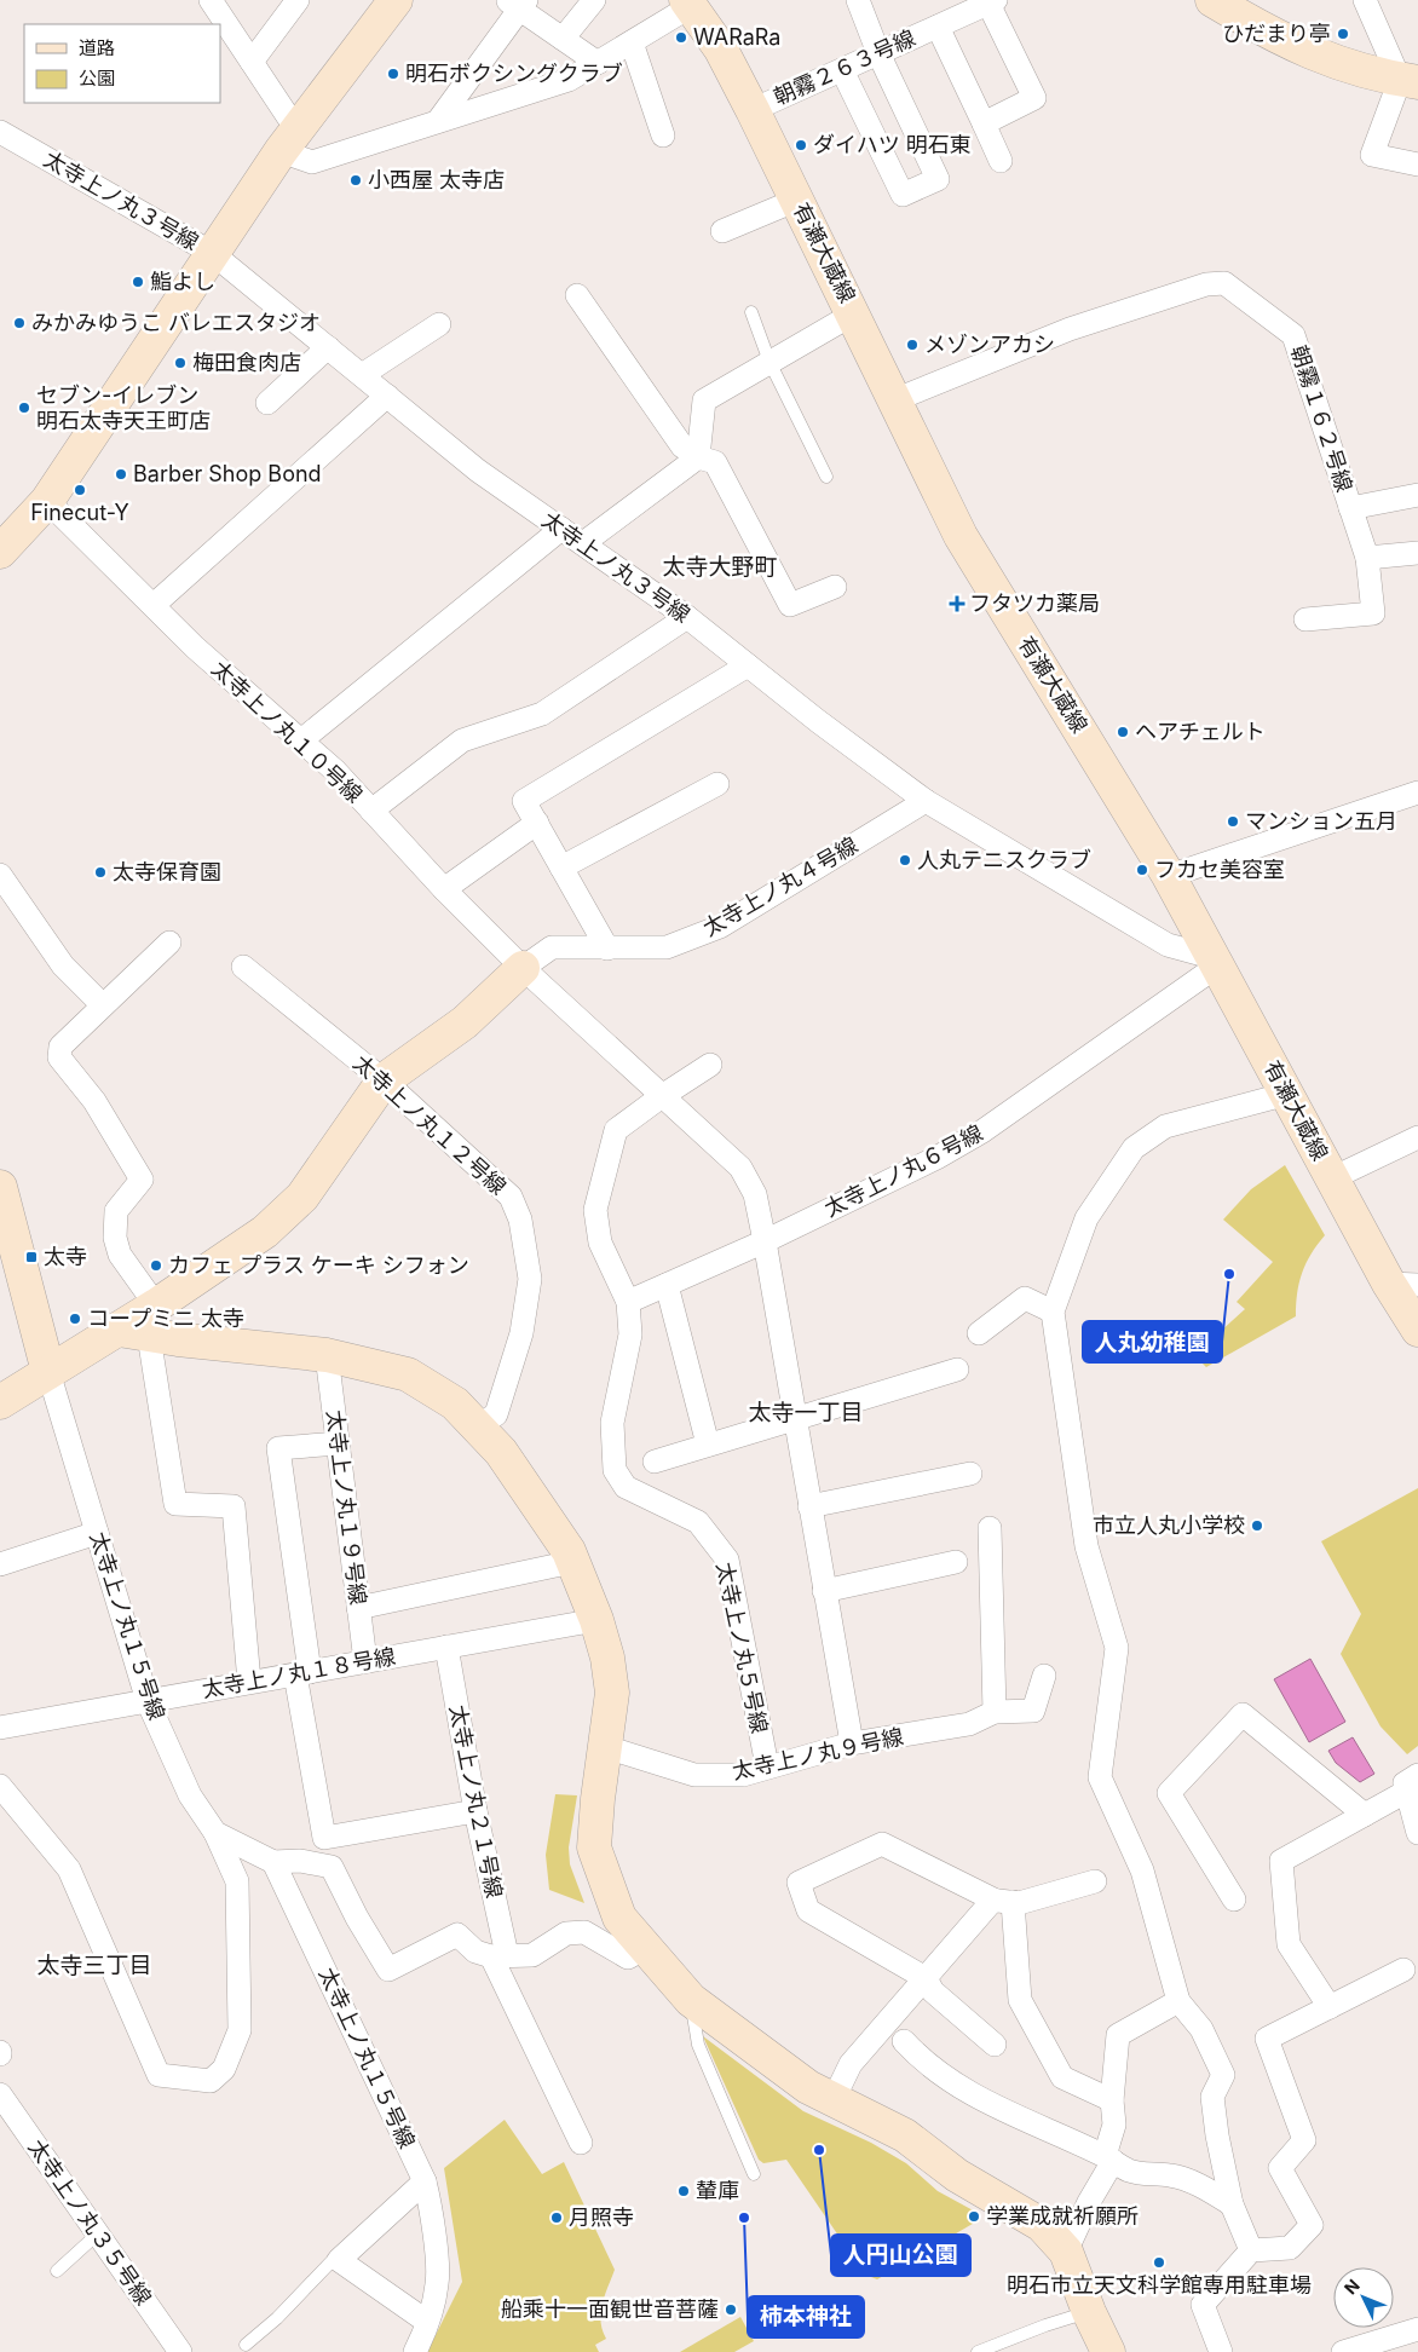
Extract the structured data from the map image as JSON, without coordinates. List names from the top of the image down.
{
  "streets": {
    "street": [
      "朝霧２６３号線",
      "太寺上ノ丸３号線",
      "有瀬大蔵線",
      "朝霧１６２号線",
      "太寺上ノ丸１０号線",
      "太寺上ノ丸４号線",
      "太寺上ノ丸１２号線",
      "太寺上ノ丸６号線",
      "太寺上ノ丸１９号線",
      "太寺上ノ丸１５号線",
      "太寺上ノ丸５号線",
      "太寺上ノ丸１８号線",
      "太寺上ノ丸９号線",
      "太寺上ノ丸２１号線",
      "太寺上ノ丸３５号線"
    ]
  },
  "crossings": [
    ["朝霧２６３号線", "有瀬大蔵線"],
    ["太寺上ノ丸３号線", "有瀬大蔵線"],
    ["太寺上ノ丸３号線", "太寺上ノ丸４号線"],
    ["太寺上ノ丸３号線", "太寺上ノ丸６号線"],
    ["有瀬大蔵線", "朝霧１６２号線"],
    ["有瀬大蔵線", "太寺上ノ丸６号線"],
    ["太寺上ノ丸１０号線", "太寺上ノ丸４号線"],
    ["太寺上ノ丸１０号線", "太寺上ノ丸６号線"],
    ["太寺上ノ丸１０号線", "太寺上ノ丸５号線"],
    ["太寺上ノ丸１０号線", "太寺上ノ丸９号線"],
    ["太寺上ノ丸６号線", "太寺上ノ丸５号線"],
    ["太寺上ノ丸１９号線", "太寺上ノ丸１８号線"],
    ["太寺上ノ丸１５号線", "太寺上ノ丸１８号線"],
    ["太寺上ノ丸５号線", "太寺上ノ丸９号線"],
    ["太寺上ノ丸１８号線", "太寺上ノ丸２１号線"]
  ],
  "districts": ["太寺大野町", "太寺一丁目", "太寺三丁目"],
  "places": {
    "other": [
      "ひだまり亭",
      "WARaRa",
      "明石ボクシングクラブ",
      "ダイハツ 明石東",
      "小西屋 太寺店",
      "鮨よし",
      "みかみゆうこ バレエスタジオ",
      "メゾンアカシ",
      "梅田食肉店",
      "セブン-イレブン 明石太寺天王町店",
      "Barber Shop Bond",
      "Finecut-Y",
      "ヘアチェルト",
      "マンション五月",
      "人丸テニスクラブ",
      "フカセ美容室",
      "太寺保育園",
      "カフェ プラス ケーキ シフォン",
      "人丸幼稚園",
      "コープミニ 太寺",
      "市立人丸小学校",
      "人円山公園",
      "輦庫",
      "学業成就祈願所",
      "月照寺",
      "柿本神社",
      "明石市立天文科学館専用駐車場",
      "船乘十一面観世音菩薩"
    ],
    "health": ["フタツカ薬局"],
    "transit": ["太寺"]
  },
  "legend": ["道路", "公園"],
  "north": "top left"
}
